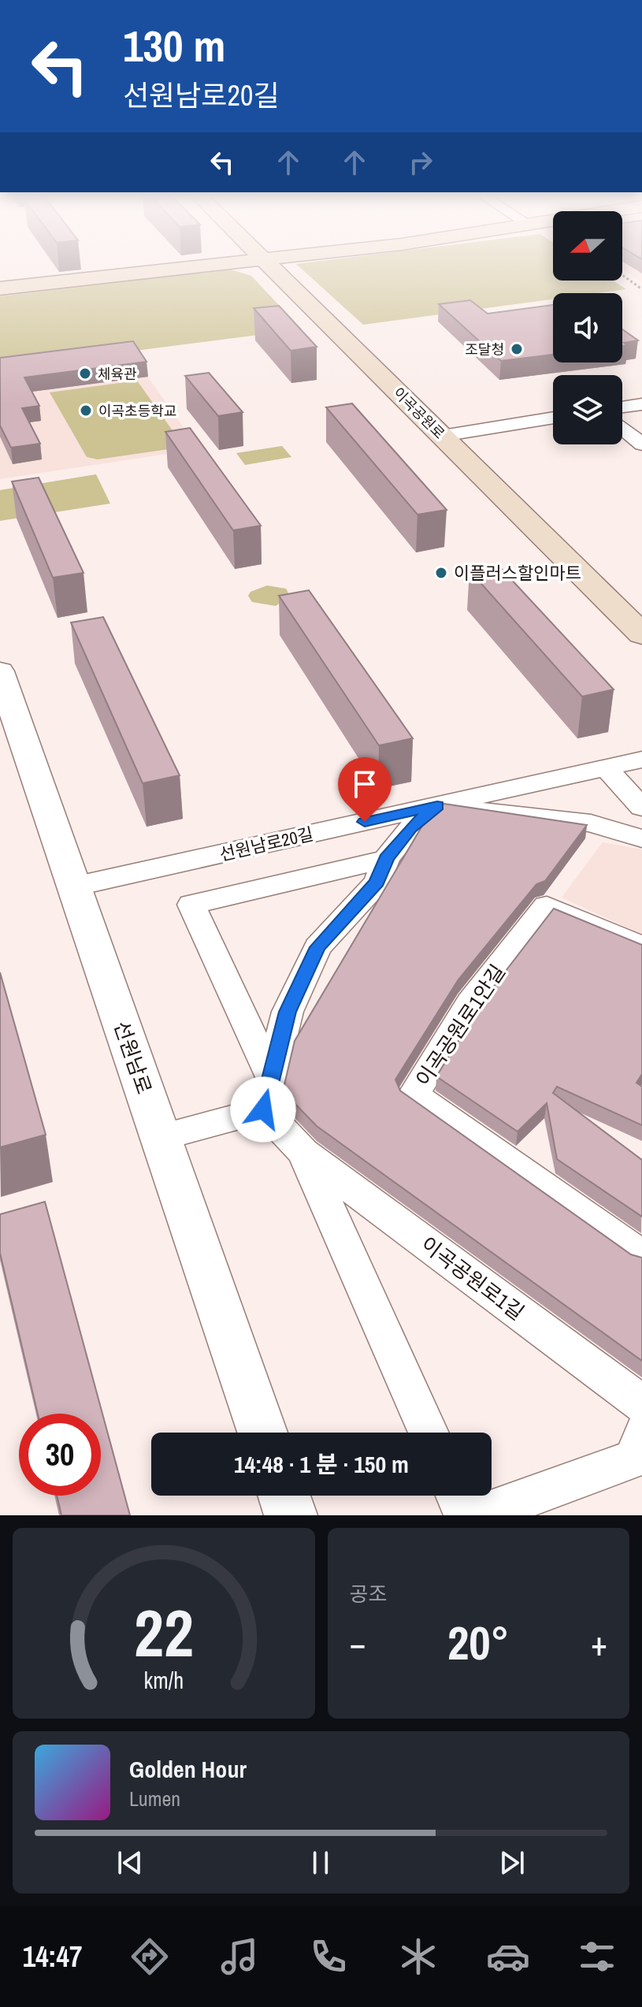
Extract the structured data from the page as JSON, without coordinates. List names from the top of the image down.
{
  "streets": {
    "main road": ["이곡공원로"],
    "street": [
      "선원남로20길",
      "이곡공원로1안길",
      "선원남로",
      "이곡공원로1길"
    ]
  },
  "crossings": [
    ["선원남로20길", "선원남로"]
  ],
  "places": [
    "조달청",
    "체육관",
    "이곡초등학교",
    "이플러스할인마트"
  ],
  "north": "left",
  "page": {
    "turn": ["130 m", "선원남로20길"],
    "limit": "30",
    "trip": "14:48 · 1 분 · 150 m",
    "tile": "공조",
    "heat": ["−", "20°", "+"],
    "song": ["Golden Hour", "Lumen"],
    "tabs": "14:47",
    "gauge": ["22", "km/h"]
  }
}
